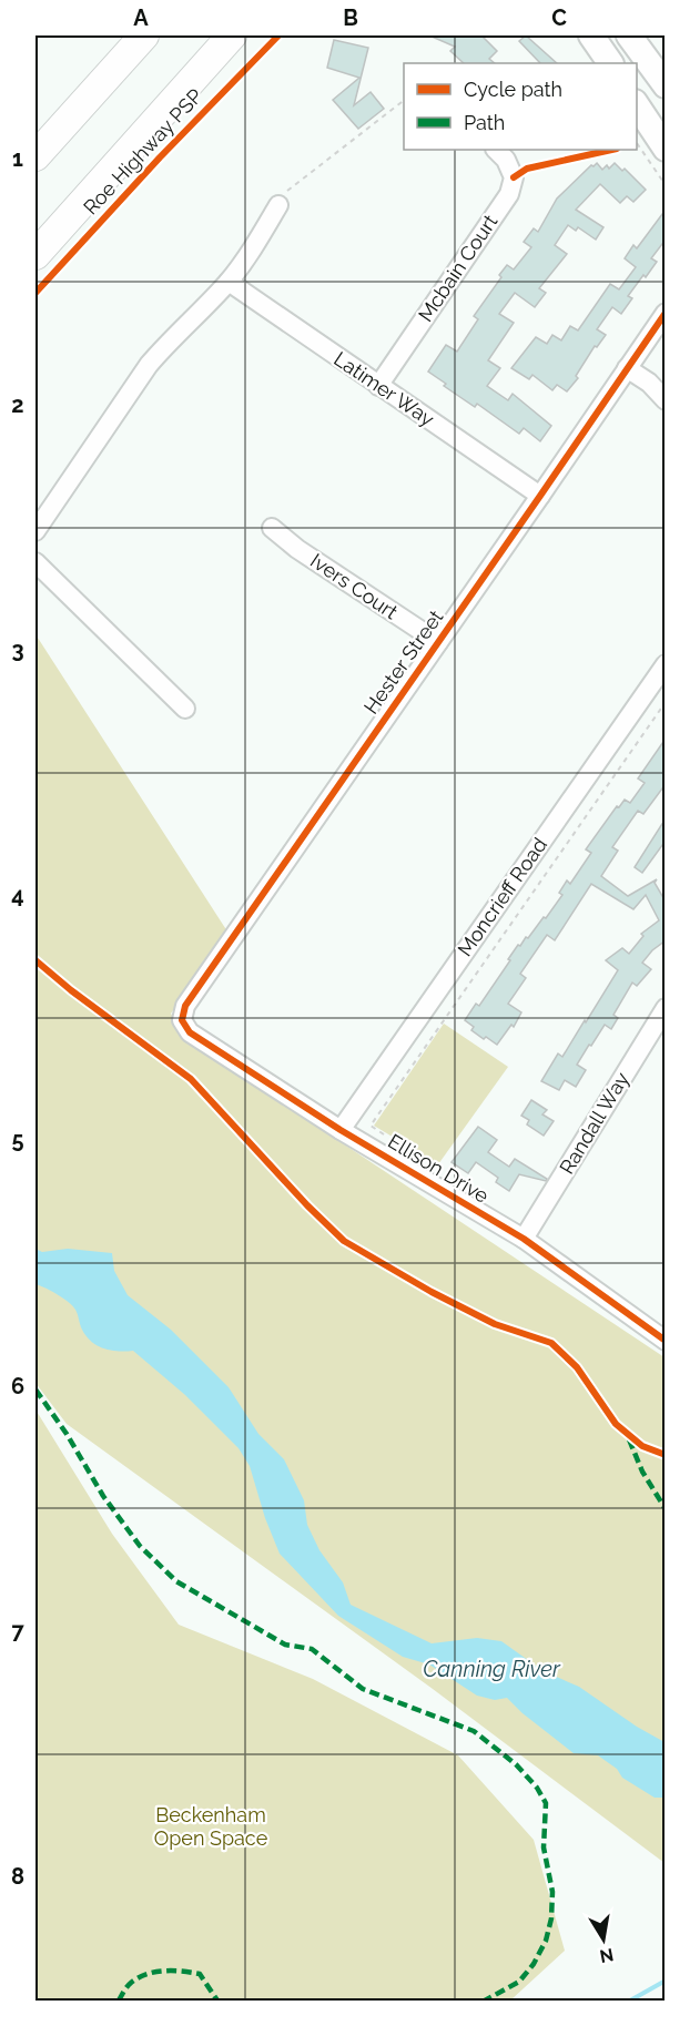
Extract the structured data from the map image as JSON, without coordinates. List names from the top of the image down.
{
  "streets": {
    "street": [
      "Mcbain Court",
      "Latimer Way",
      "Ivers Court",
      "Hester Street",
      "Moncrieff Road",
      "Randall Way",
      "Ellison Drive"
    ],
    "cycle path": ["Roe Highway PSP"]
  },
  "crossings": [
    ["Mcbain Court", "Latimer Way"],
    ["Latimer Way", "Hester Street"],
    ["Ivers Court", "Hester Street"],
    ["Hester Street", "Ellison Drive"],
    ["Moncrieff Road", "Ellison Drive"],
    ["Randall Way", "Ellison Drive"]
  ],
  "water": ["Canning River"],
  "parks": ["Beckenham Open Space"],
  "legend": ["Cycle path", "Path"],
  "north": "bottom",
  "grid": {
    "columns": ["A", "B", "C"],
    "rows": [
      "1",
      "2",
      "3",
      "4",
      "5",
      "6",
      "7",
      "8"
    ]
  }
}
